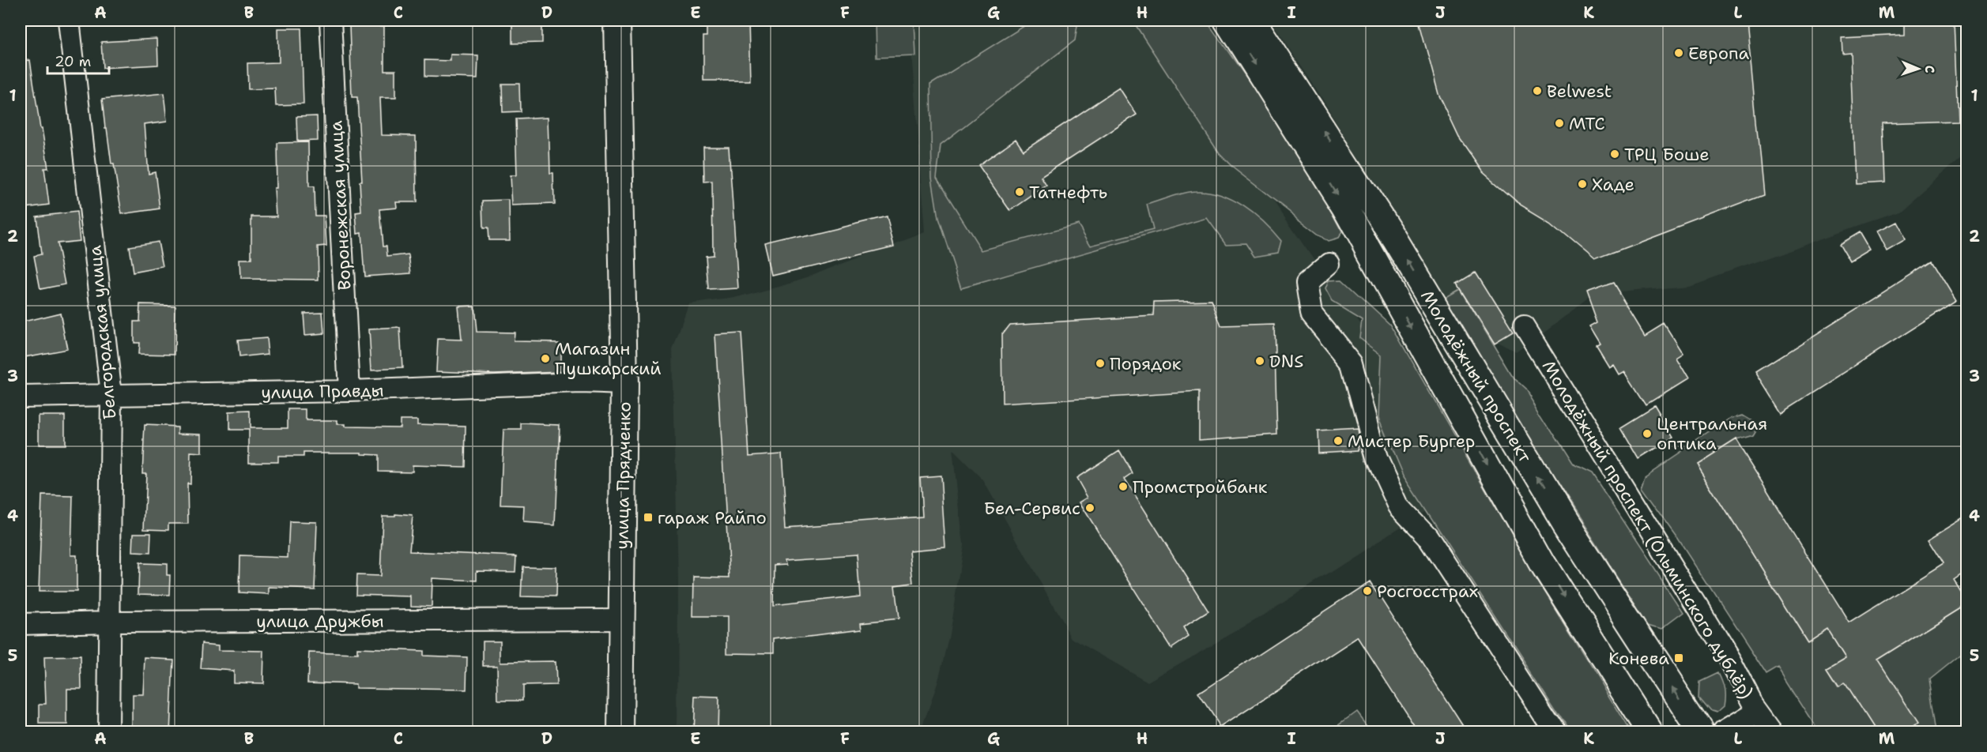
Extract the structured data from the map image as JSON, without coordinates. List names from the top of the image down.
{
  "streets": {
    "main road": ["Молодёжный проспект", "улица Прядченко"],
    "street": [
      "Воронежская улица",
      "Белгородская улица",
      "улица Правды",
      "Молодёжный проспект (Ольминского дублёр)",
      "улица Дружбы"
    ]
  },
  "crossings": [
    ["Воронежская улица", "улица Правды"],
    ["Белгородская улица", "улица Правды"],
    ["Белгородская улица", "улица Дружбы"],
    ["улица Правды", "улица Прядченко"],
    ["улица Прядченко", "улица Дружбы"]
  ],
  "places": {
    "other": [
      "Европа",
      "Belwest",
      "МТС",
      "ТРЦ Боше",
      "Хаде",
      "Татнефть",
      "Магазин Пушкарский",
      "DNS",
      "Порядок",
      "Центральная оптика",
      "Мистер Бургер",
      "Промстройбанк",
      "Бел-Сервис",
      "Росгосстрах"
    ],
    "transit": ["гараж Райпо", "Конева"]
  },
  "scale_bar": "20 m",
  "north": "right",
  "grid": {
    "columns": [
      "A",
      "B",
      "C",
      "D",
      "E",
      "F",
      "G",
      "H",
      "I",
      "J",
      "K",
      "L",
      "M"
    ],
    "rows": [
      "1",
      "2",
      "3",
      "4",
      "5"
    ]
  }
}
